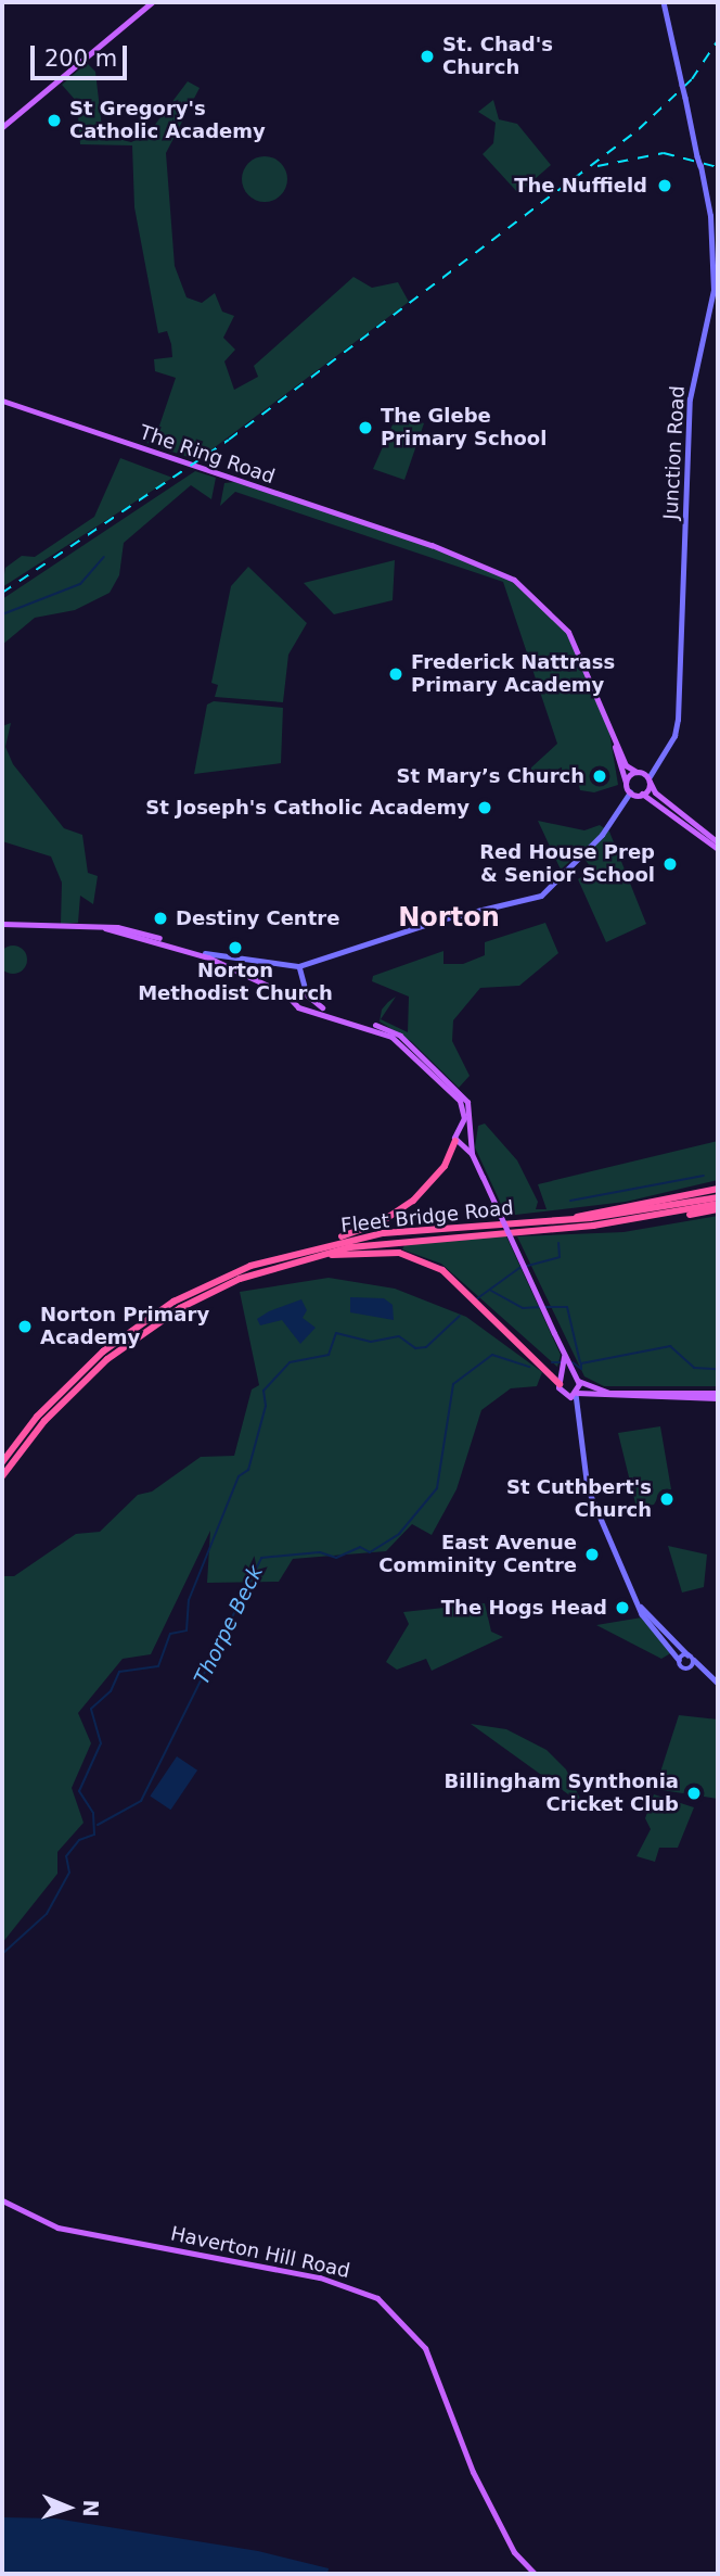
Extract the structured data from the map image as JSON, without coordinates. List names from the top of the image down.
{
  "streets": {
    "highway": ["Fleet Bridge Road"],
    "main road": ["Junction Road", "The Ring Road", "Haverton Hill Road"]
  },
  "districts": ["Norton"],
  "water": ["Thorpe Beck"],
  "places": [
    "St. Chad's Church",
    "St Gregory's Catholic Academy",
    "The Nuffield",
    "The Glebe Primary School",
    "Frederick Nattrass Primary Academy",
    "St Mary’s Church",
    "St Joseph's Catholic Academy",
    "Red House Prep & Senior School",
    "Destiny Centre",
    "Norton Methodist Church",
    "Norton Primary Academy",
    "St Cuthbert's Church",
    "East Avenue Comminity Centre",
    "The Hogs Head",
    "Billingham Synthonia Cricket Club"
  ],
  "scale_bar": "200 m",
  "north": "right"
}
